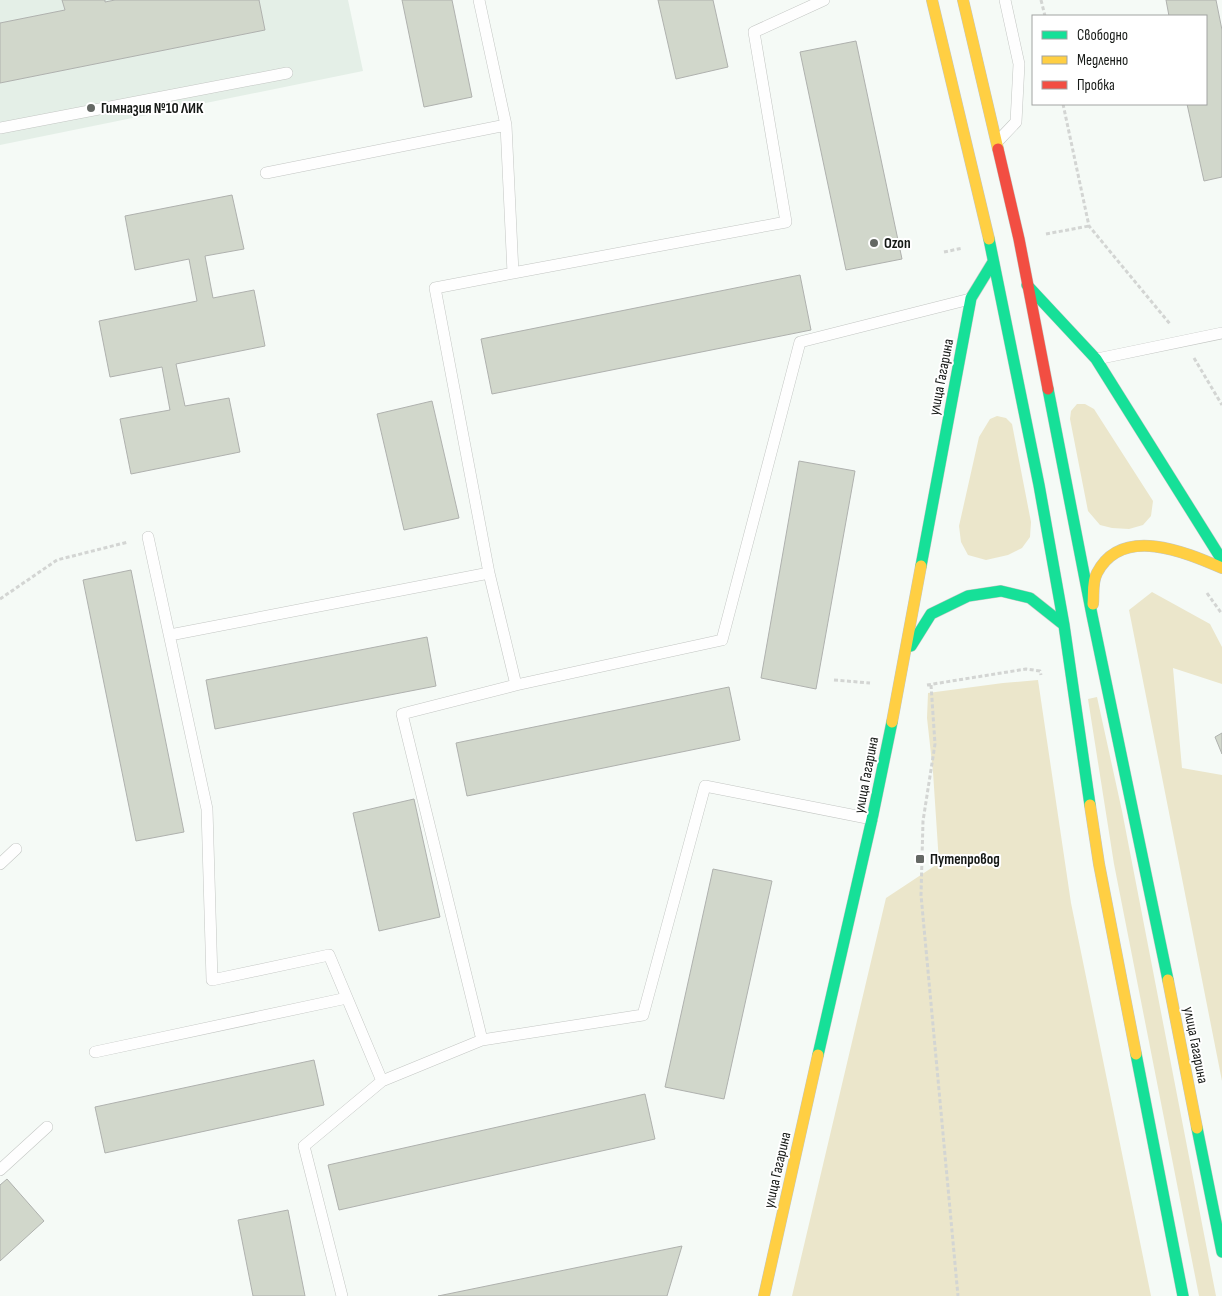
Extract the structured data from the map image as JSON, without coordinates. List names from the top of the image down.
{
  "streets": {
    "main road": ["улица Гагарина"]
  },
  "places": {
    "other": ["Гимназия №10 ЛИК", "Ozon"],
    "transit": ["Путепровод"]
  },
  "legend": ["Свободно", "Медленно", "Пробка"]
}
